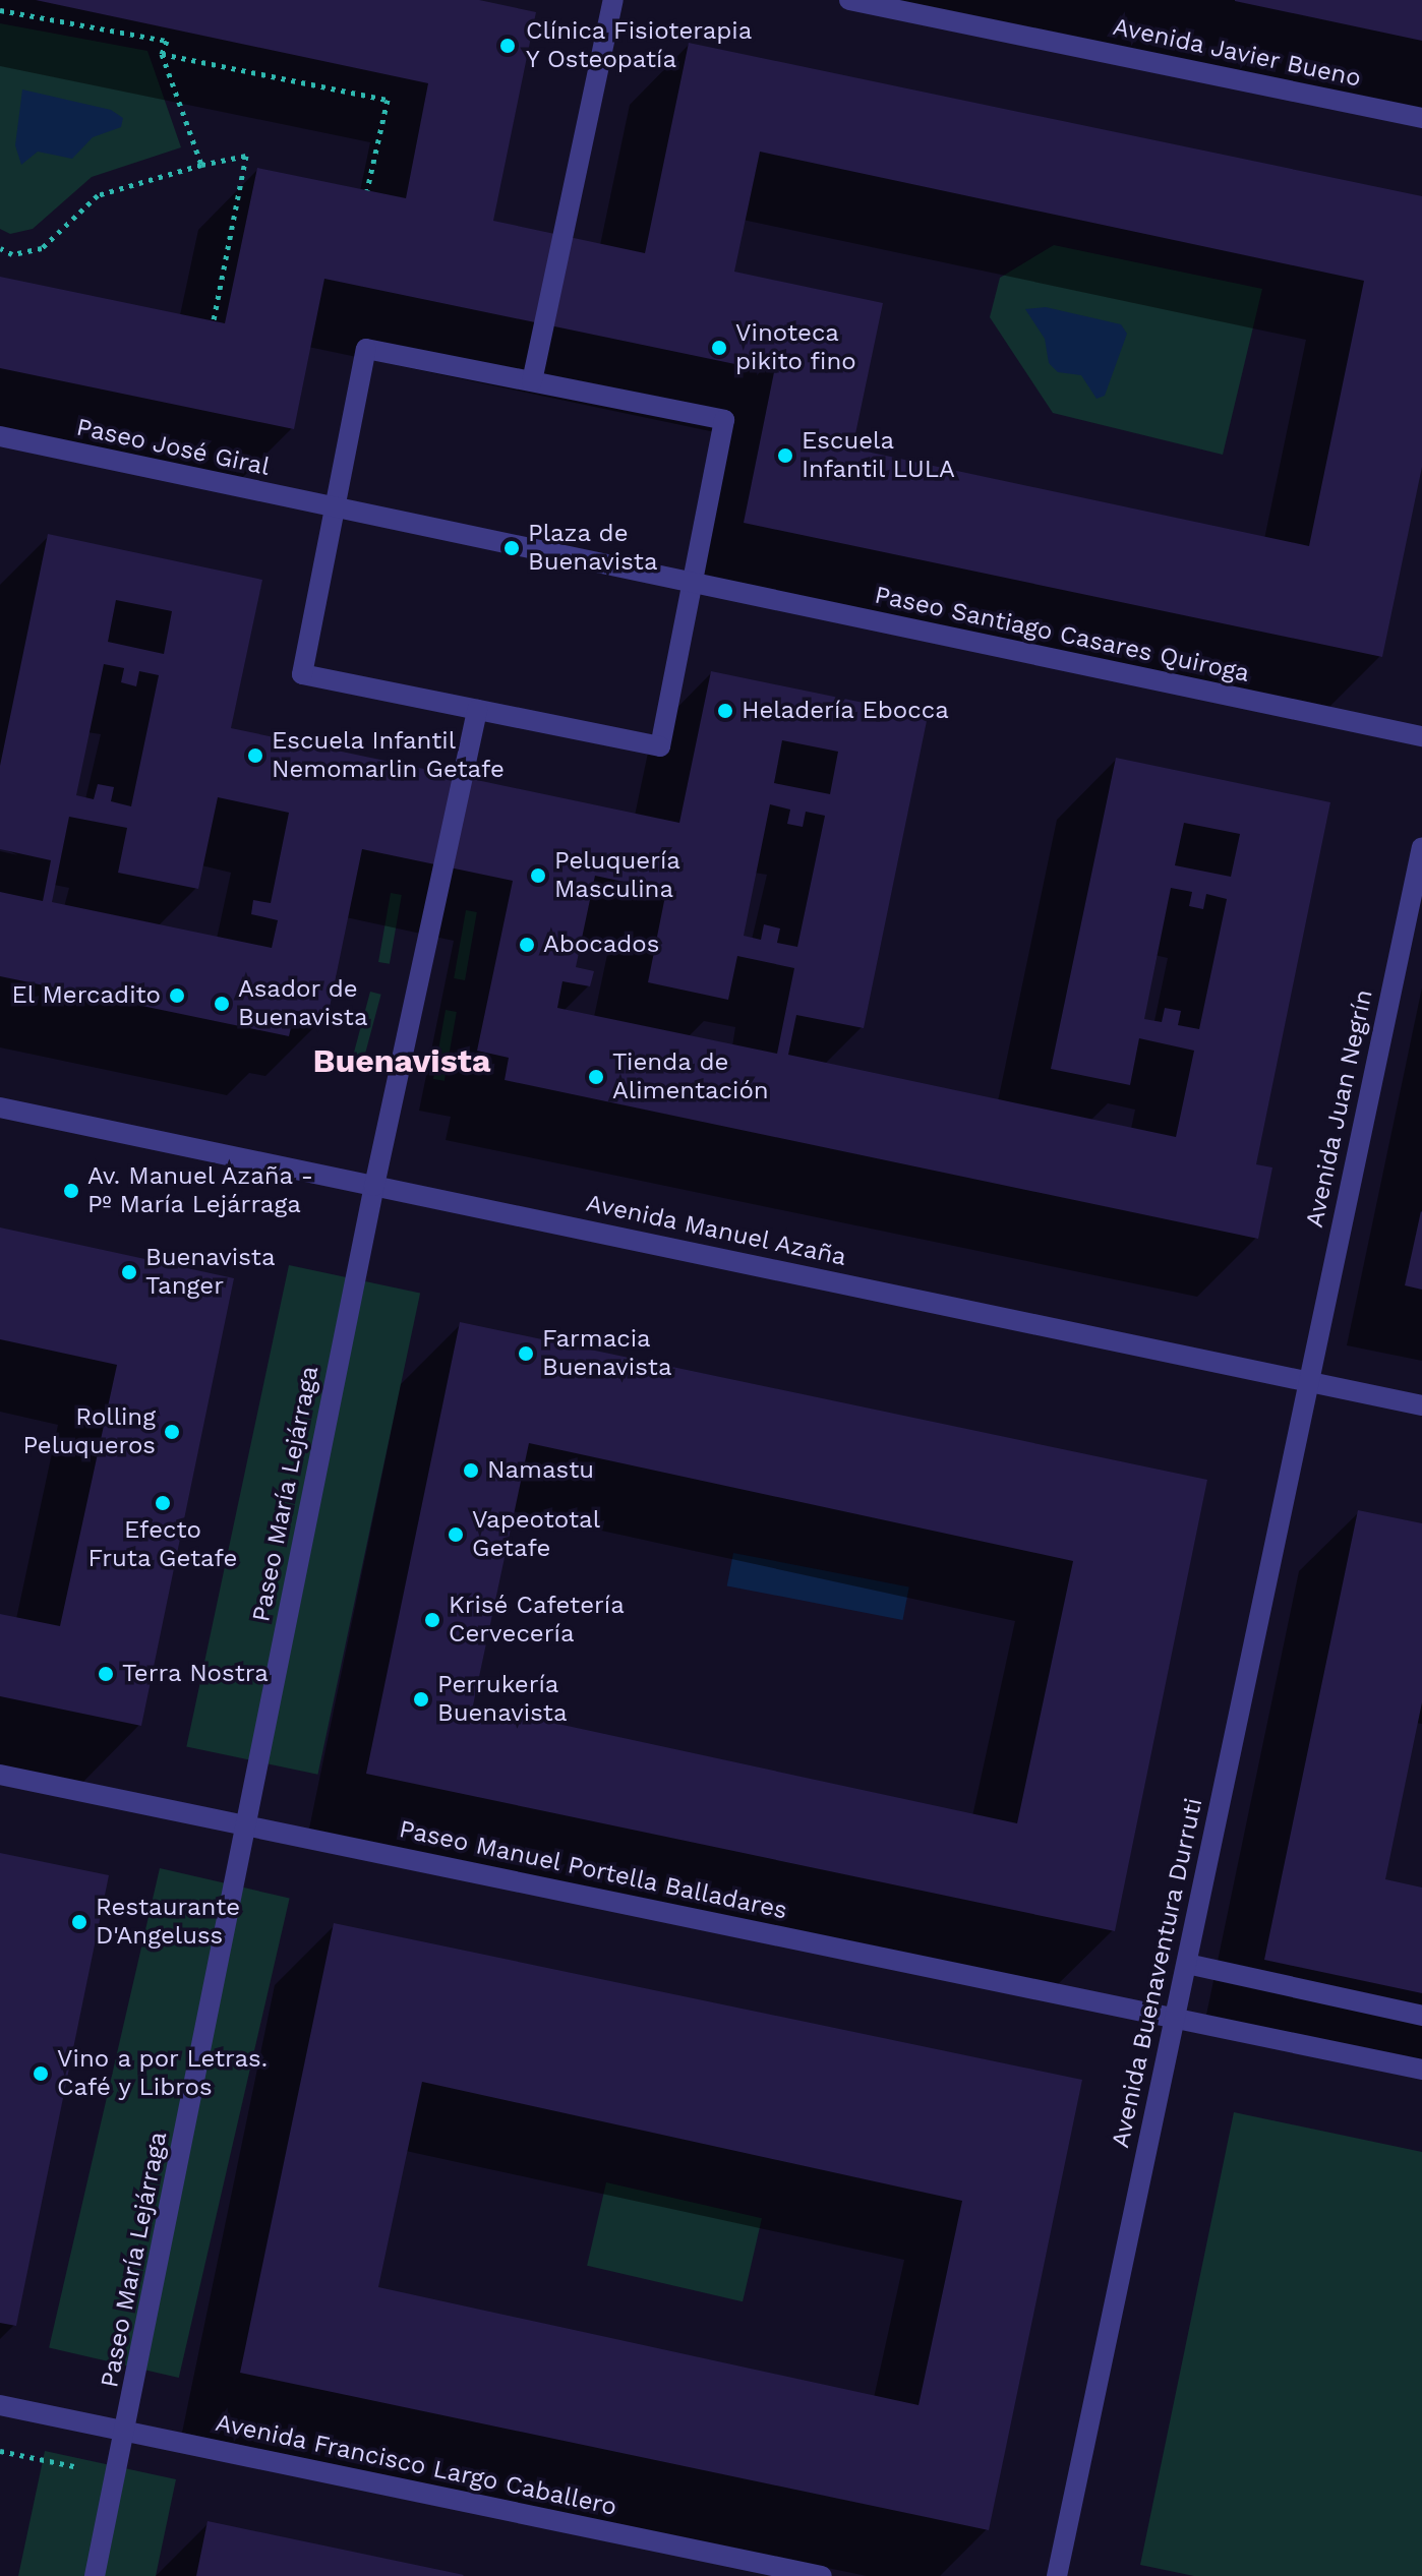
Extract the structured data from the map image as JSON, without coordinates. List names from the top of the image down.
{
  "streets": {
    "street": [
      "Avenida Javier Bueno",
      "Paseo José Giral",
      "Paseo Santiago Casares Quiroga",
      "Avenida Juan Negrín",
      "Avenida Manuel Azaña",
      "Paseo María Lejárraga",
      "Paseo Manuel Portella Balladares",
      "Avenida Buenaventura Durruti",
      "Avenida Francisco Largo Caballero"
    ]
  },
  "crossings": [
    ["Paseo José Giral", "Paseo Santiago Casares Quiroga"],
    ["Avenida Juan Negrín", "Avenida Manuel Azaña"],
    ["Avenida Juan Negrín", "Avenida Buenaventura Durruti"],
    ["Avenida Manuel Azaña", "Paseo María Lejárraga"],
    ["Avenida Manuel Azaña", "Avenida Buenaventura Durruti"],
    ["Paseo María Lejárraga", "Paseo Manuel Portella Balladares"],
    ["Paseo María Lejárraga", "Avenida Francisco Largo Caballero"],
    ["Paseo Manuel Portella Balladares", "Avenida Buenaventura Durruti"]
  ],
  "districts": ["Buenavista"],
  "places": [
    "Clínica Fisioterapia Y Osteopatía",
    "Vinoteca pikito fino",
    "Escuela Infantil LULA",
    "Plaza de Buenavista",
    "Heladería Ebocca",
    "Escuela Infantil Nemomarlin Getafe",
    "Peluquería Masculina",
    "Abocados",
    "El Mercadito",
    "Asador de Buenavista",
    "Tienda de Alimentación",
    "Av. Manuel Azaña - Pº María Lejárraga",
    "Buenavista Tanger",
    "Farmacia Buenavista",
    "Rolling Peluqueros",
    "Namastu",
    "Efecto Fruta Getafe",
    "Vapeototal Getafe",
    "Krisé Cafetería Cervecería",
    "Terra Nostra",
    "Perrukería Buenavista",
    "Restaurante D'Angeluss",
    "Vino a por Letras. Café y Libros"
  ]
}
